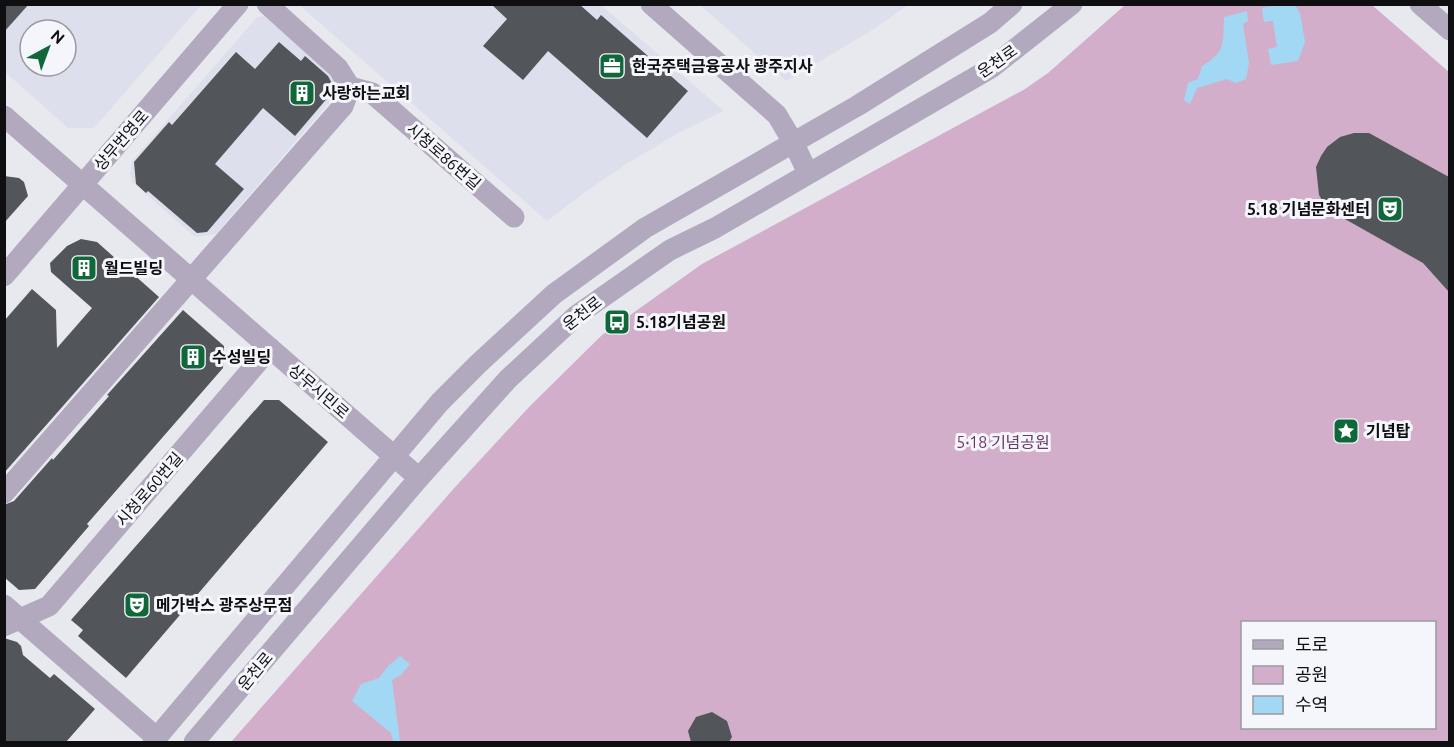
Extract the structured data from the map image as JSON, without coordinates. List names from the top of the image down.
{
  "streets": {
    "street": [
      "운천로",
      "상무번영로",
      "시청로86번길",
      "상무시민로",
      "시청로60번길"
    ]
  },
  "crossings": [
    ["운천로", "상무시민로"],
    ["상무번영로", "상무시민로"],
    ["상무시민로", "시청로60번길"]
  ],
  "parks": ["5·18 기념공원"],
  "places": {
    "office": ["한국주택금융공사 광주지사"],
    "building": ["사랑하는교회", "월드빌딩", "수성빌딩"],
    "theatre": ["5.18 기념문화센터", "메가박스 광주상무점"],
    "bus stop": ["5.18기념공원"],
    "place": ["기념탑"]
  },
  "legend": ["도로", "공원", "수역"],
  "north": "top right"
}
